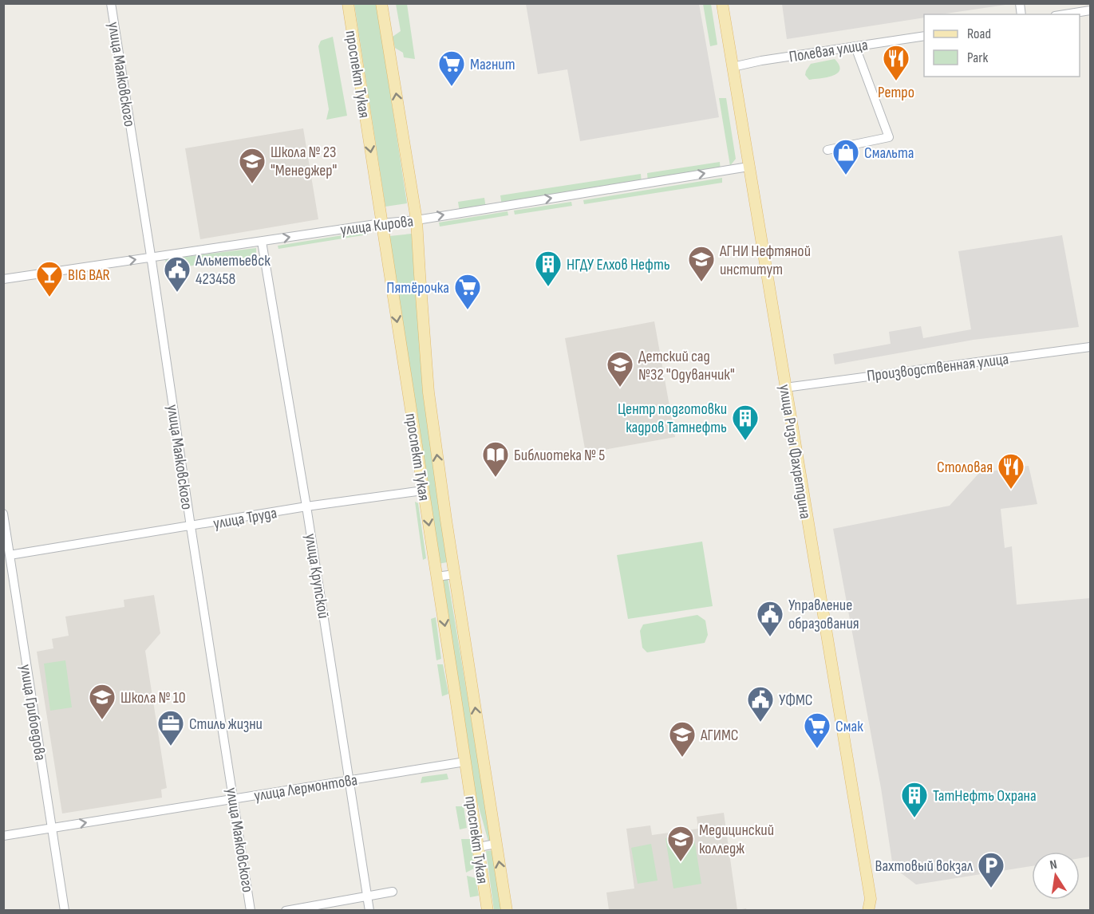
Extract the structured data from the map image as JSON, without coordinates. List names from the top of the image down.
{
  "streets": {
    "main road": ["проспект Тукая", "улица Ризы Фахретдина"],
    "street": [
      "Полевая улица",
      "улица Маяковского",
      "улица Кирова",
      "Производственная улица",
      "улица Труда",
      "улица Крупской",
      "улица Грибоедова",
      "улица Лермонтова"
    ]
  },
  "crossings": [
    ["Полевая улица", "улица Ризы Фахретдина"],
    ["улица Маяковского", "улица Кирова"],
    ["улица Маяковского", "улица Труда"],
    ["улица Маяковского", "улица Лермонтова"],
    ["проспект Тукая", "улица Кирова"],
    ["проспект Тукая", "улица Труда"],
    ["проспект Тукая", "улица Лермонтова"],
    ["улица Кирова", "улица Ризы Фахретдина"],
    ["улица Кирова", "улица Крупской"],
    ["Производственная улица", "улица Ризы Фахретдина"],
    ["улица Труда", "улица Крупской"],
    ["улица Труда", "улица Грибоедова"],
    ["улица Крупской", "улица Лермонтова"],
    ["улица Грибоедова", "улица Лермонтова"]
  ],
  "one_way": ["улица Кирова", "улица Лермонтова"],
  "places": {
    "restaurant": ["Ретро", "Столовая"],
    "supermarket": ["Магнит", "Пятёрочка", "Смак"],
    "shop": ["Смальта"],
    "school or university": [
      "Школа № 23 \"Менеджер\"",
      "АГНИ Нефтяной институт",
      "Детский сад №32 \"Одуванчик\"",
      "Школа № 10",
      "АГИМС",
      "Медицинский колледж"
    ],
    "building": ["НГДУ Елхов Нефть", "Центр подготовки кадров Татнефть", "ТатНефть Охрана"],
    "public building": ["Альметьевск 423458", "Управление образования", "УФМС"],
    "bar": ["BIG BAR"],
    "library": ["Библиотека № 5"],
    "office": ["Стиль жизни"],
    "parking": ["Вахтовый вокзал"]
  },
  "legend": ["Road", "Park"],
  "north": "top"
}
